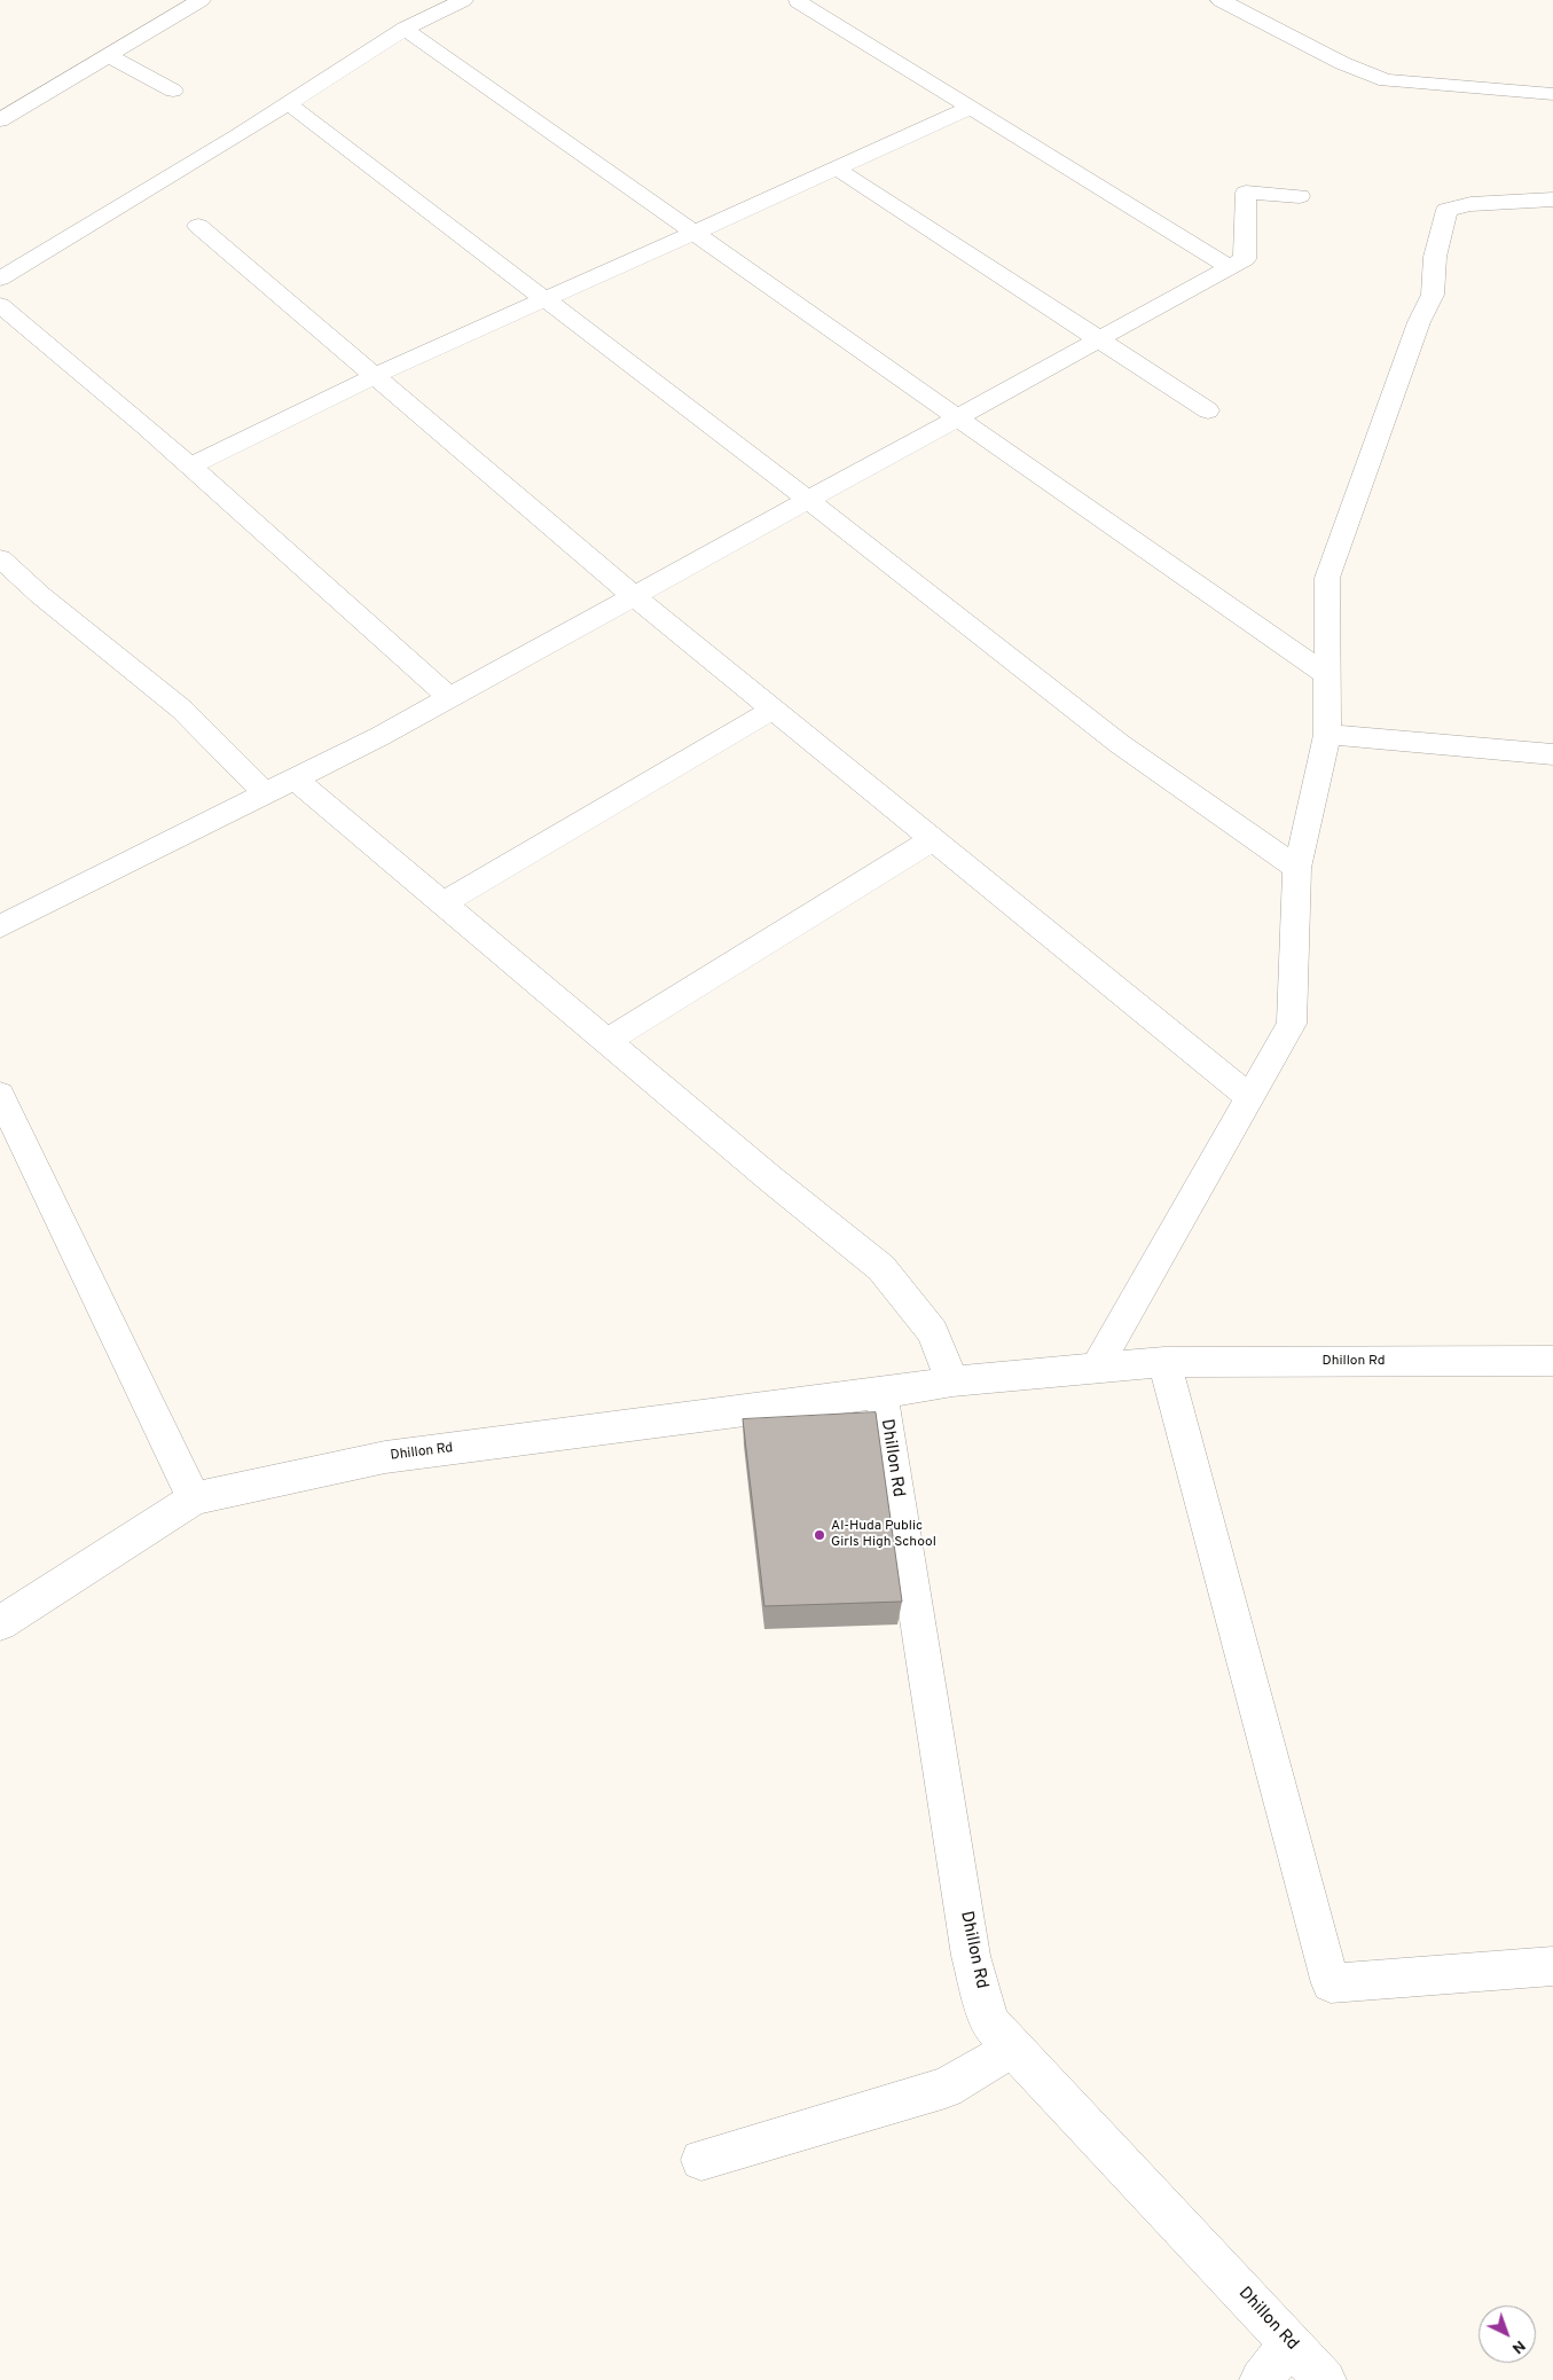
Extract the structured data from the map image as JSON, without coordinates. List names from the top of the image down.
{
  "streets": {
    "street": ["Dhillon Rd"]
  },
  "places": ["Al-Huda Public Girls High School"],
  "north": "bottom right"
}
